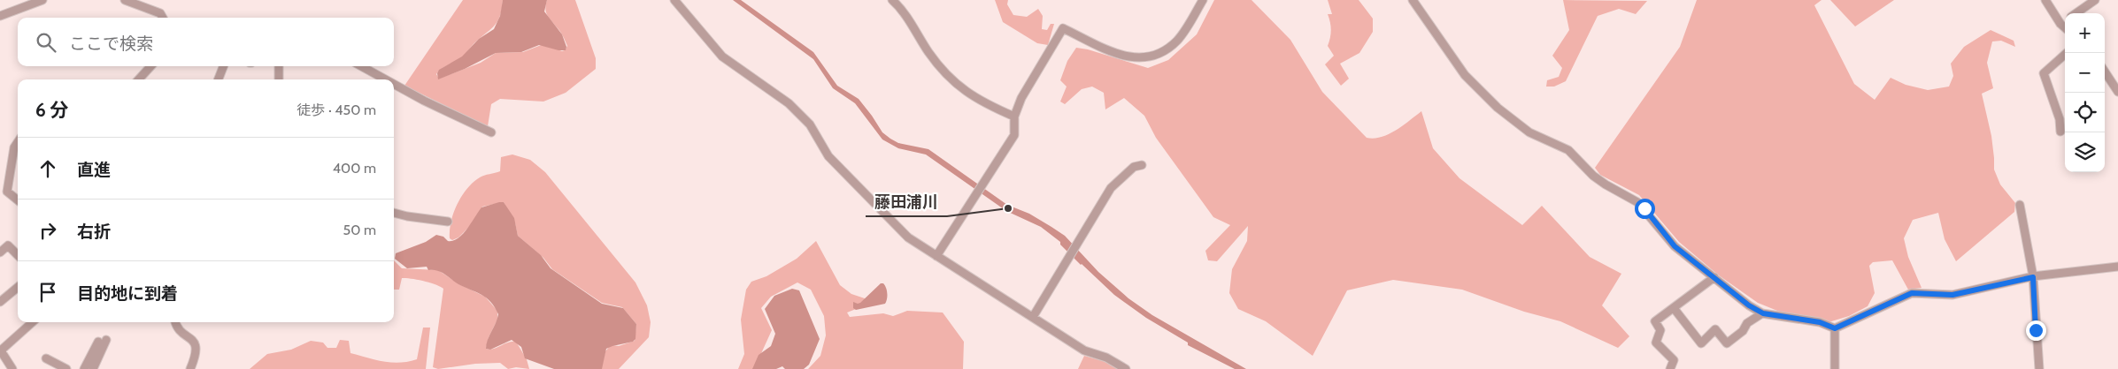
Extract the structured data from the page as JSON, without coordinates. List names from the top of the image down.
{
  "places": ["藤田浦川"],
  "page": {
    "map_buttons": ["+", "−"],
    "search": "ここで検索",
    "heading": ["6 分", "徒歩 · 450 m"],
    "list": [
      ["直進", "400 m"],
      ["右折", "50 m"],
      "目的地に到着"
    ]
  }
}
